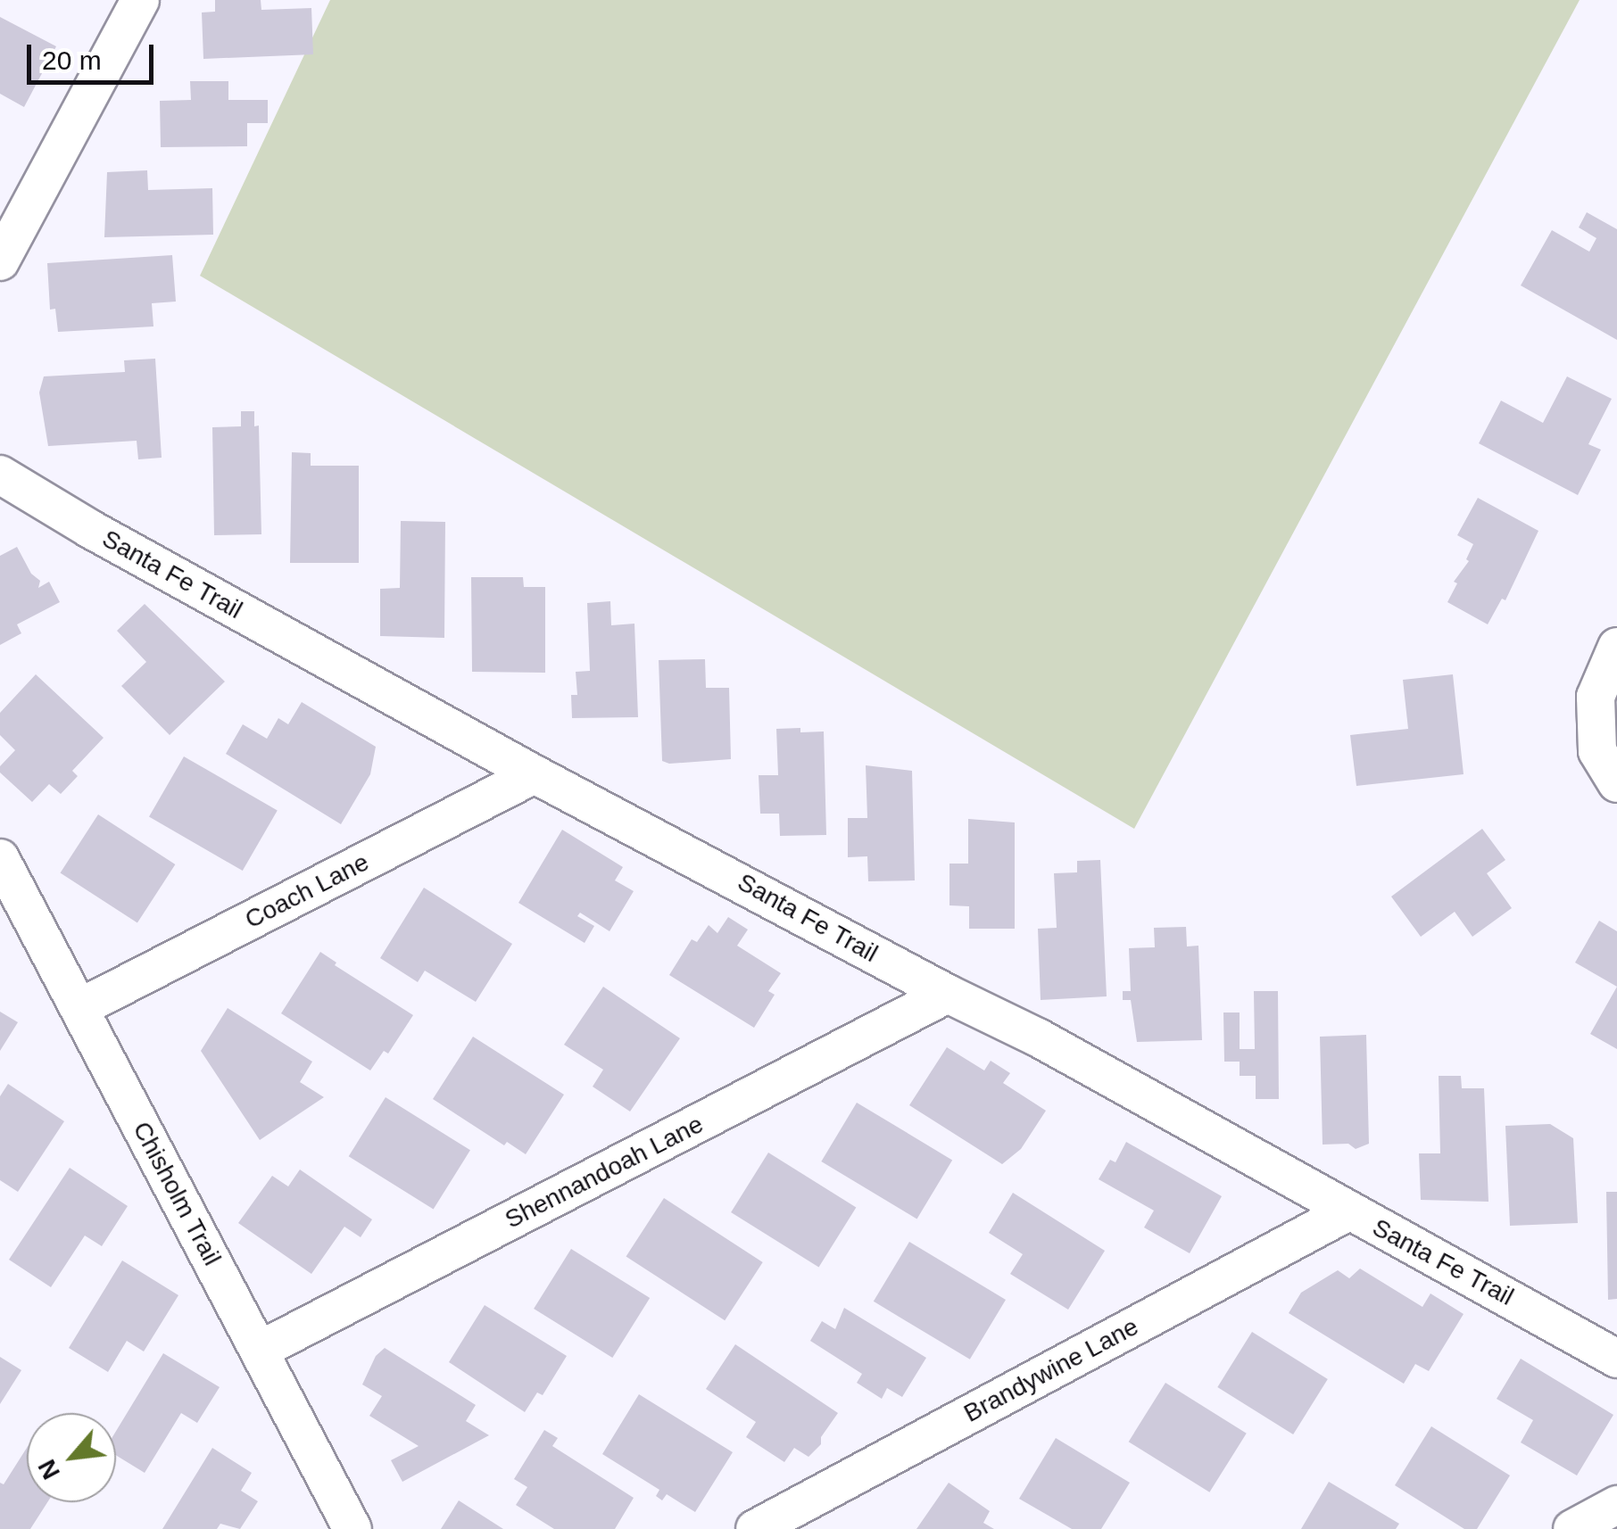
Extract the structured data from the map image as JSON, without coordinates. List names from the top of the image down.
{
  "streets": {
    "street": [
      "Santa Fe Trail",
      "Coach Lane",
      "Shennandoah Lane",
      "Chisholm Trail",
      "Brandywine Lane"
    ]
  },
  "crossings": [
    ["Santa Fe Trail", "Coach Lane"],
    ["Santa Fe Trail", "Shennandoah Lane"],
    ["Santa Fe Trail", "Brandywine Lane"],
    ["Coach Lane", "Chisholm Trail"],
    ["Shennandoah Lane", "Chisholm Trail"]
  ],
  "scale_bar": "20 m",
  "north": "bottom left"
}
